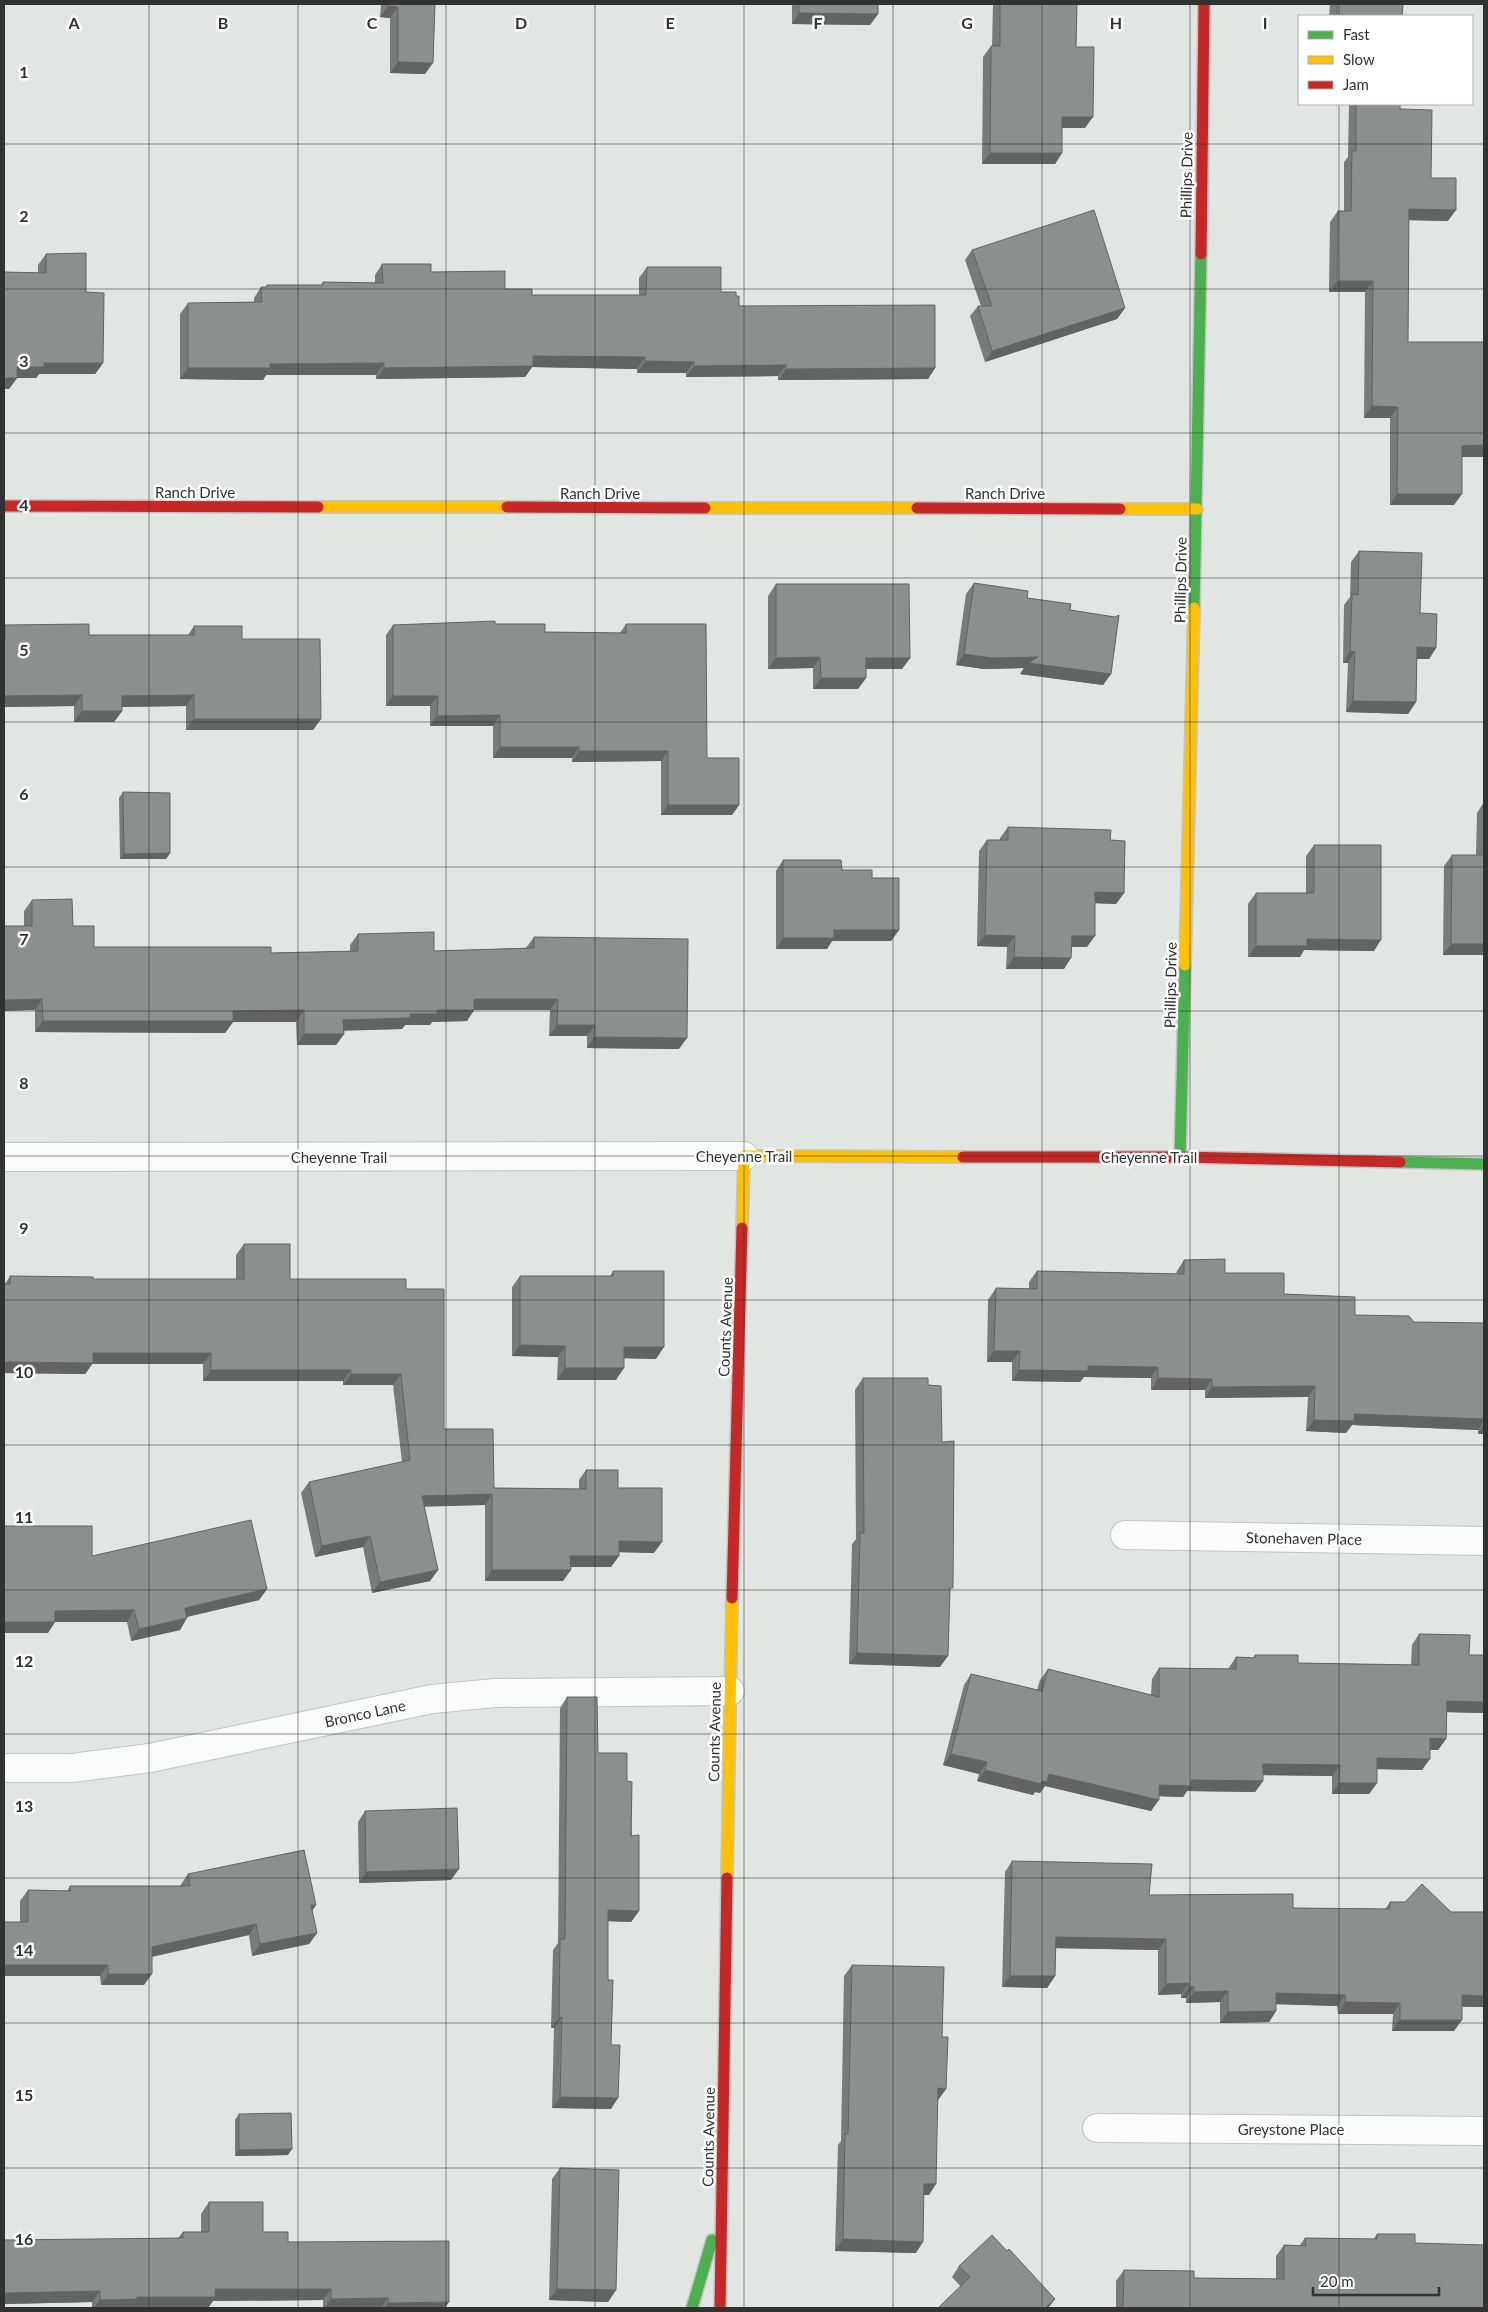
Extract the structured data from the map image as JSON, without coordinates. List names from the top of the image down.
{
  "streets": {
    "street": [
      "Phillips Drive",
      "Ranch Drive",
      "Cheyenne Trail",
      "Counts Avenue",
      "Stonehaven Place",
      "Bronco Lane",
      "Greystone Place"
    ]
  },
  "crossings": [
    ["Phillips Drive", "Ranch Drive"],
    ["Phillips Drive", "Cheyenne Trail"],
    ["Cheyenne Trail", "Counts Avenue"],
    ["Counts Avenue", "Bronco Lane"]
  ],
  "legend": ["Fast", "Slow", "Jam"],
  "scale_bar": "20 m",
  "grid": {
    "columns": [
      "A",
      "B",
      "C",
      "D",
      "E",
      "F",
      "G",
      "H",
      "I"
    ],
    "rows": [
      "1",
      "2",
      "3",
      "4",
      "5",
      "6",
      "7",
      "8",
      "9",
      "10",
      "11",
      "12",
      "13",
      "14",
      "15",
      "16"
    ]
  }
}
